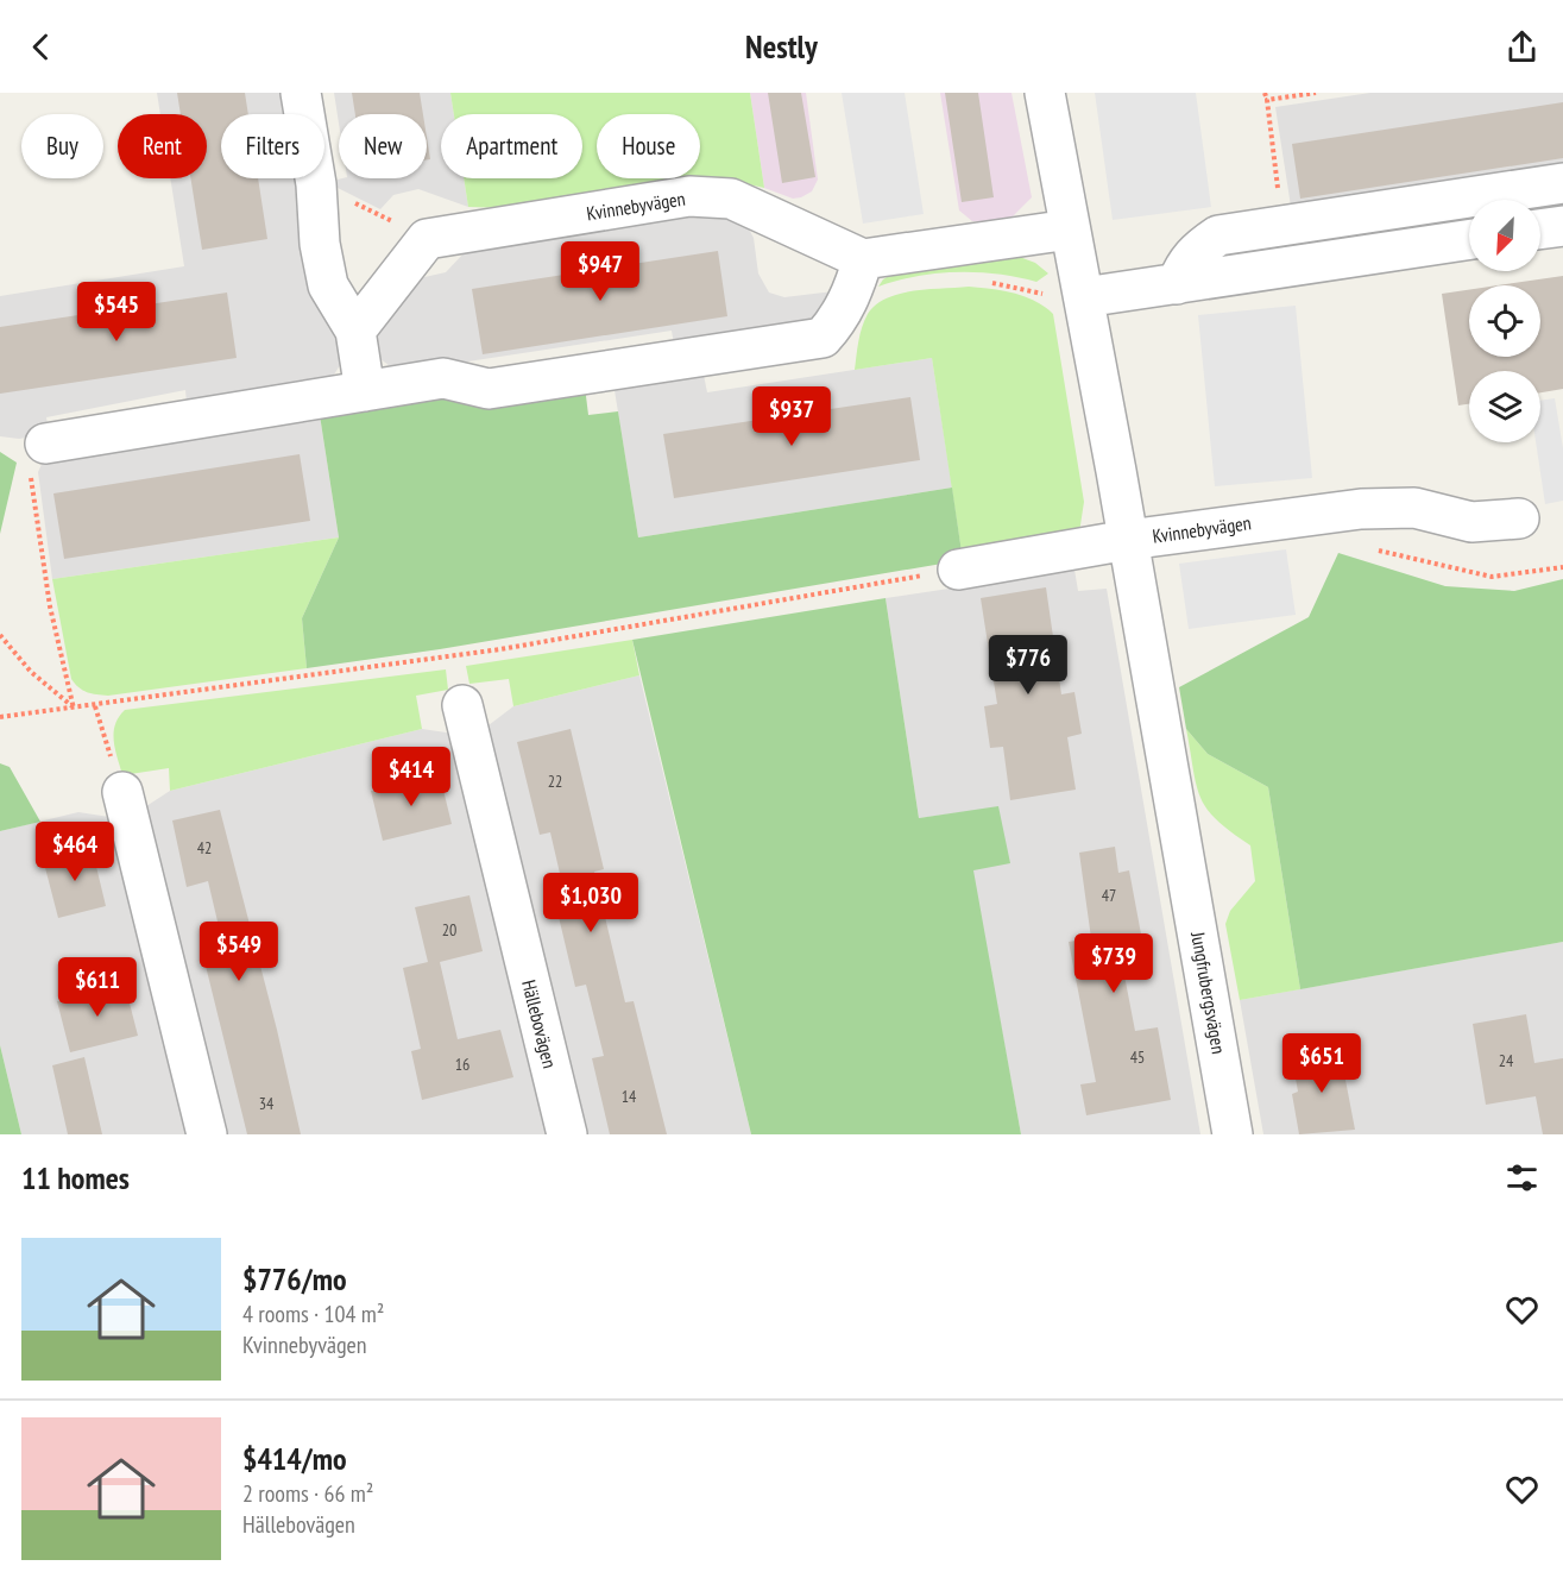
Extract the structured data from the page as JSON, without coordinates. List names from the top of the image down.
{
  "streets": {
    "street": ["Kvinnebyvägen", "Jungfrubergsvägen", "Hällebovägen"]
  },
  "crossings": [
    ["Kvinnebyvägen", "Jungfrubergsvägen"]
  ],
  "house_numbers": [
    "22",
    "42",
    "47",
    "20",
    "45",
    "24",
    "16",
    "14",
    "34"
  ],
  "north": "bottom left",
  "page": {
    "header": "Nestly",
    "chip": [
      "Buy",
      "Rent",
      "Filters",
      "New",
      "Apartment",
      "House"
    ],
    "price": [
      "$947",
      "$545",
      "$937",
      "$776",
      "$414",
      "$464",
      "$1,030",
      "$549",
      "$739",
      "$611",
      "$651"
    ],
    "heading": "11 homes",
    "list": [
      {
        "name": "$776/mo",
        "note": "4 rooms · 104 m² · Kvinnebyvägen"
      },
      {
        "name": "$414/mo",
        "note": "2 rooms · 66 m² · Hällebovägen"
      }
    ]
  }
}
